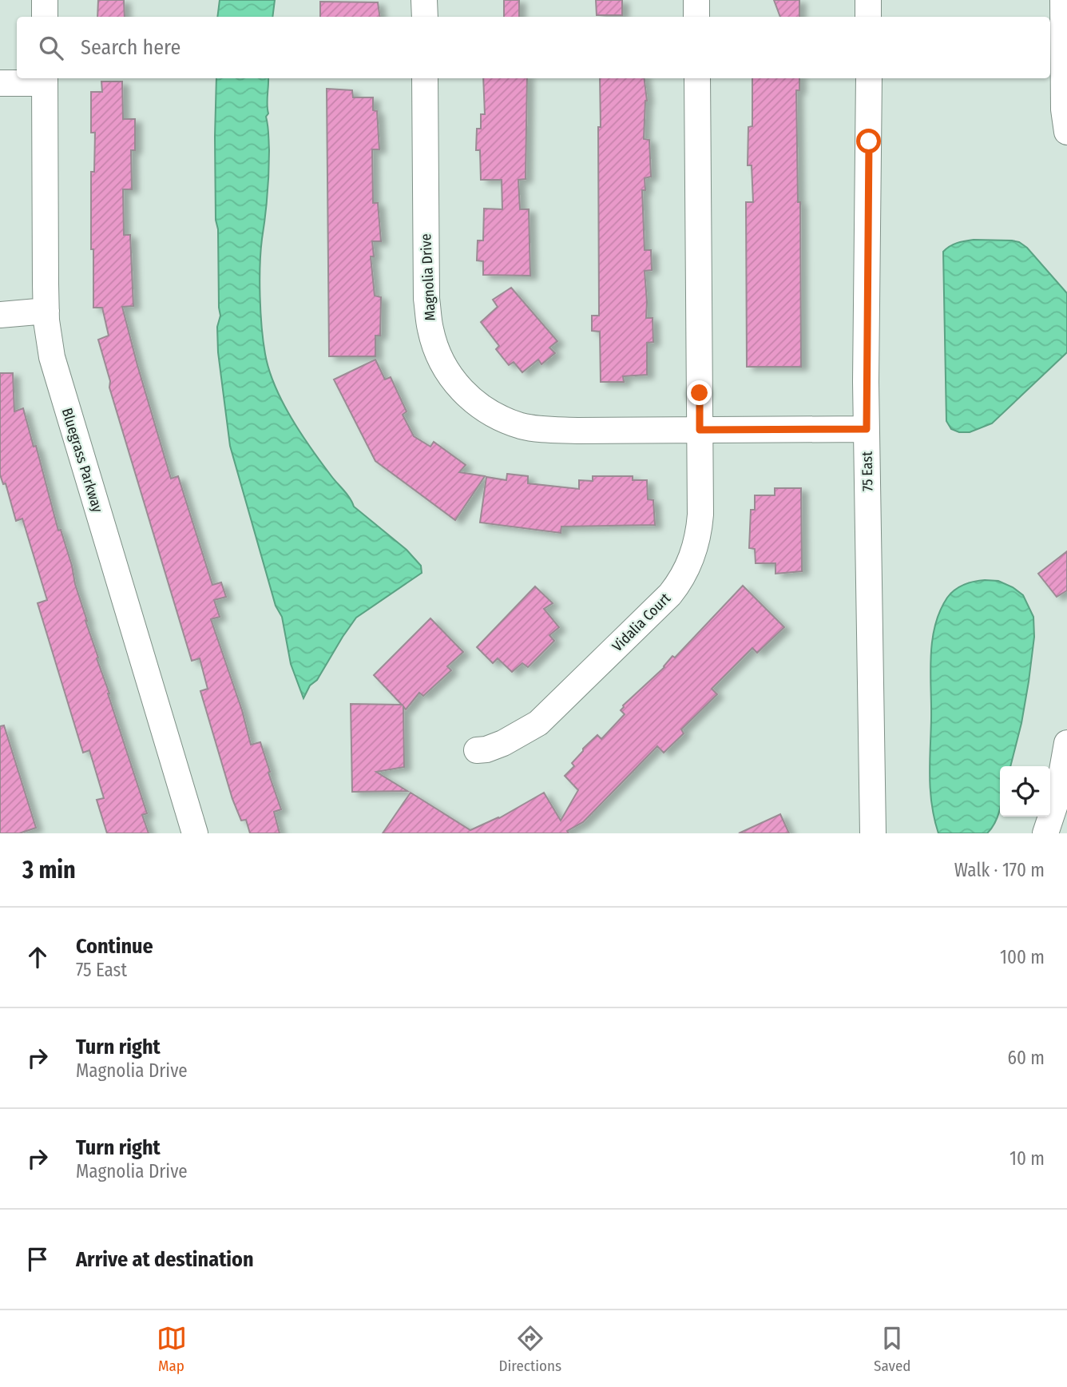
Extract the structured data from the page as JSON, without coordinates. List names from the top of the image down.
{
  "streets": {
    "street": [
      "Magnolia Drive",
      "Bluegrass Parkway",
      "75 East",
      "Vidalia Court"
    ]
  },
  "crossings": [
    ["Magnolia Drive", "75 East"],
    ["Magnolia Drive", "Vidalia Court"]
  ],
  "page": {
    "search": "Search here",
    "heading": ["3 min", "Walk · 170 m"],
    "list": [
      ["Continue", "75 East", "100 m"],
      ["Turn right", "Magnolia Drive", "60 m"],
      ["Turn right", "Magnolia Drive", "10 m"],
      "Arrive at destination"
    ],
    "nav": ["Map", "Directions", "Saved"]
  }
}
